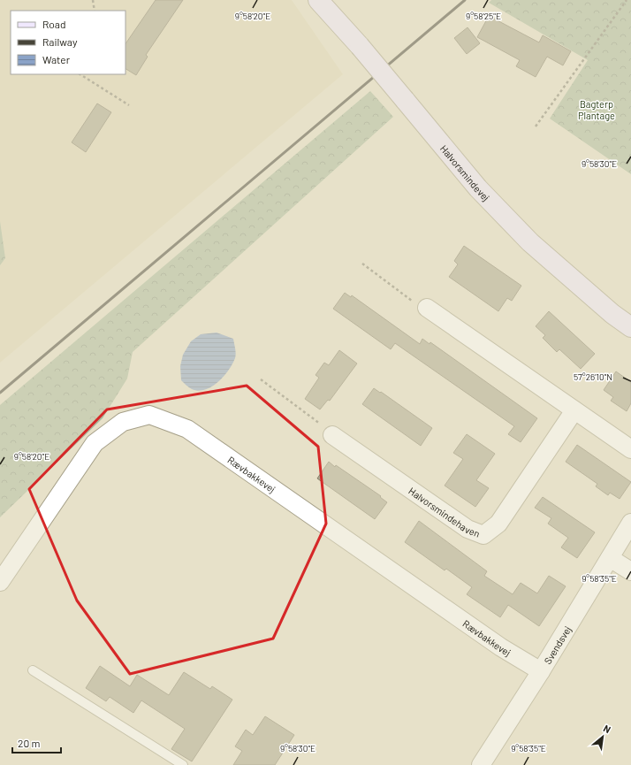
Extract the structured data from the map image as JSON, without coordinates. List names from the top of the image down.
{
  "streets": {
    "street": [
      "Halvorsmindevej",
      "Rævbakkevej",
      "Halvorsmindehaven",
      "Svendsvej"
    ]
  },
  "crossings": [
    ["Rævbakkevej", "Svendsvej"]
  ],
  "parks": ["Bagterp Plantage"],
  "legend": ["Road", "Railway", "Water"],
  "scale_bar": "20 m",
  "north": "top right",
  "coordinates": [
    "9°58'20\"E",
    "9°58'25\"E",
    "9°58'30\"E",
    "57°26'10\"N",
    "9°58'35\"E"
  ]
}
